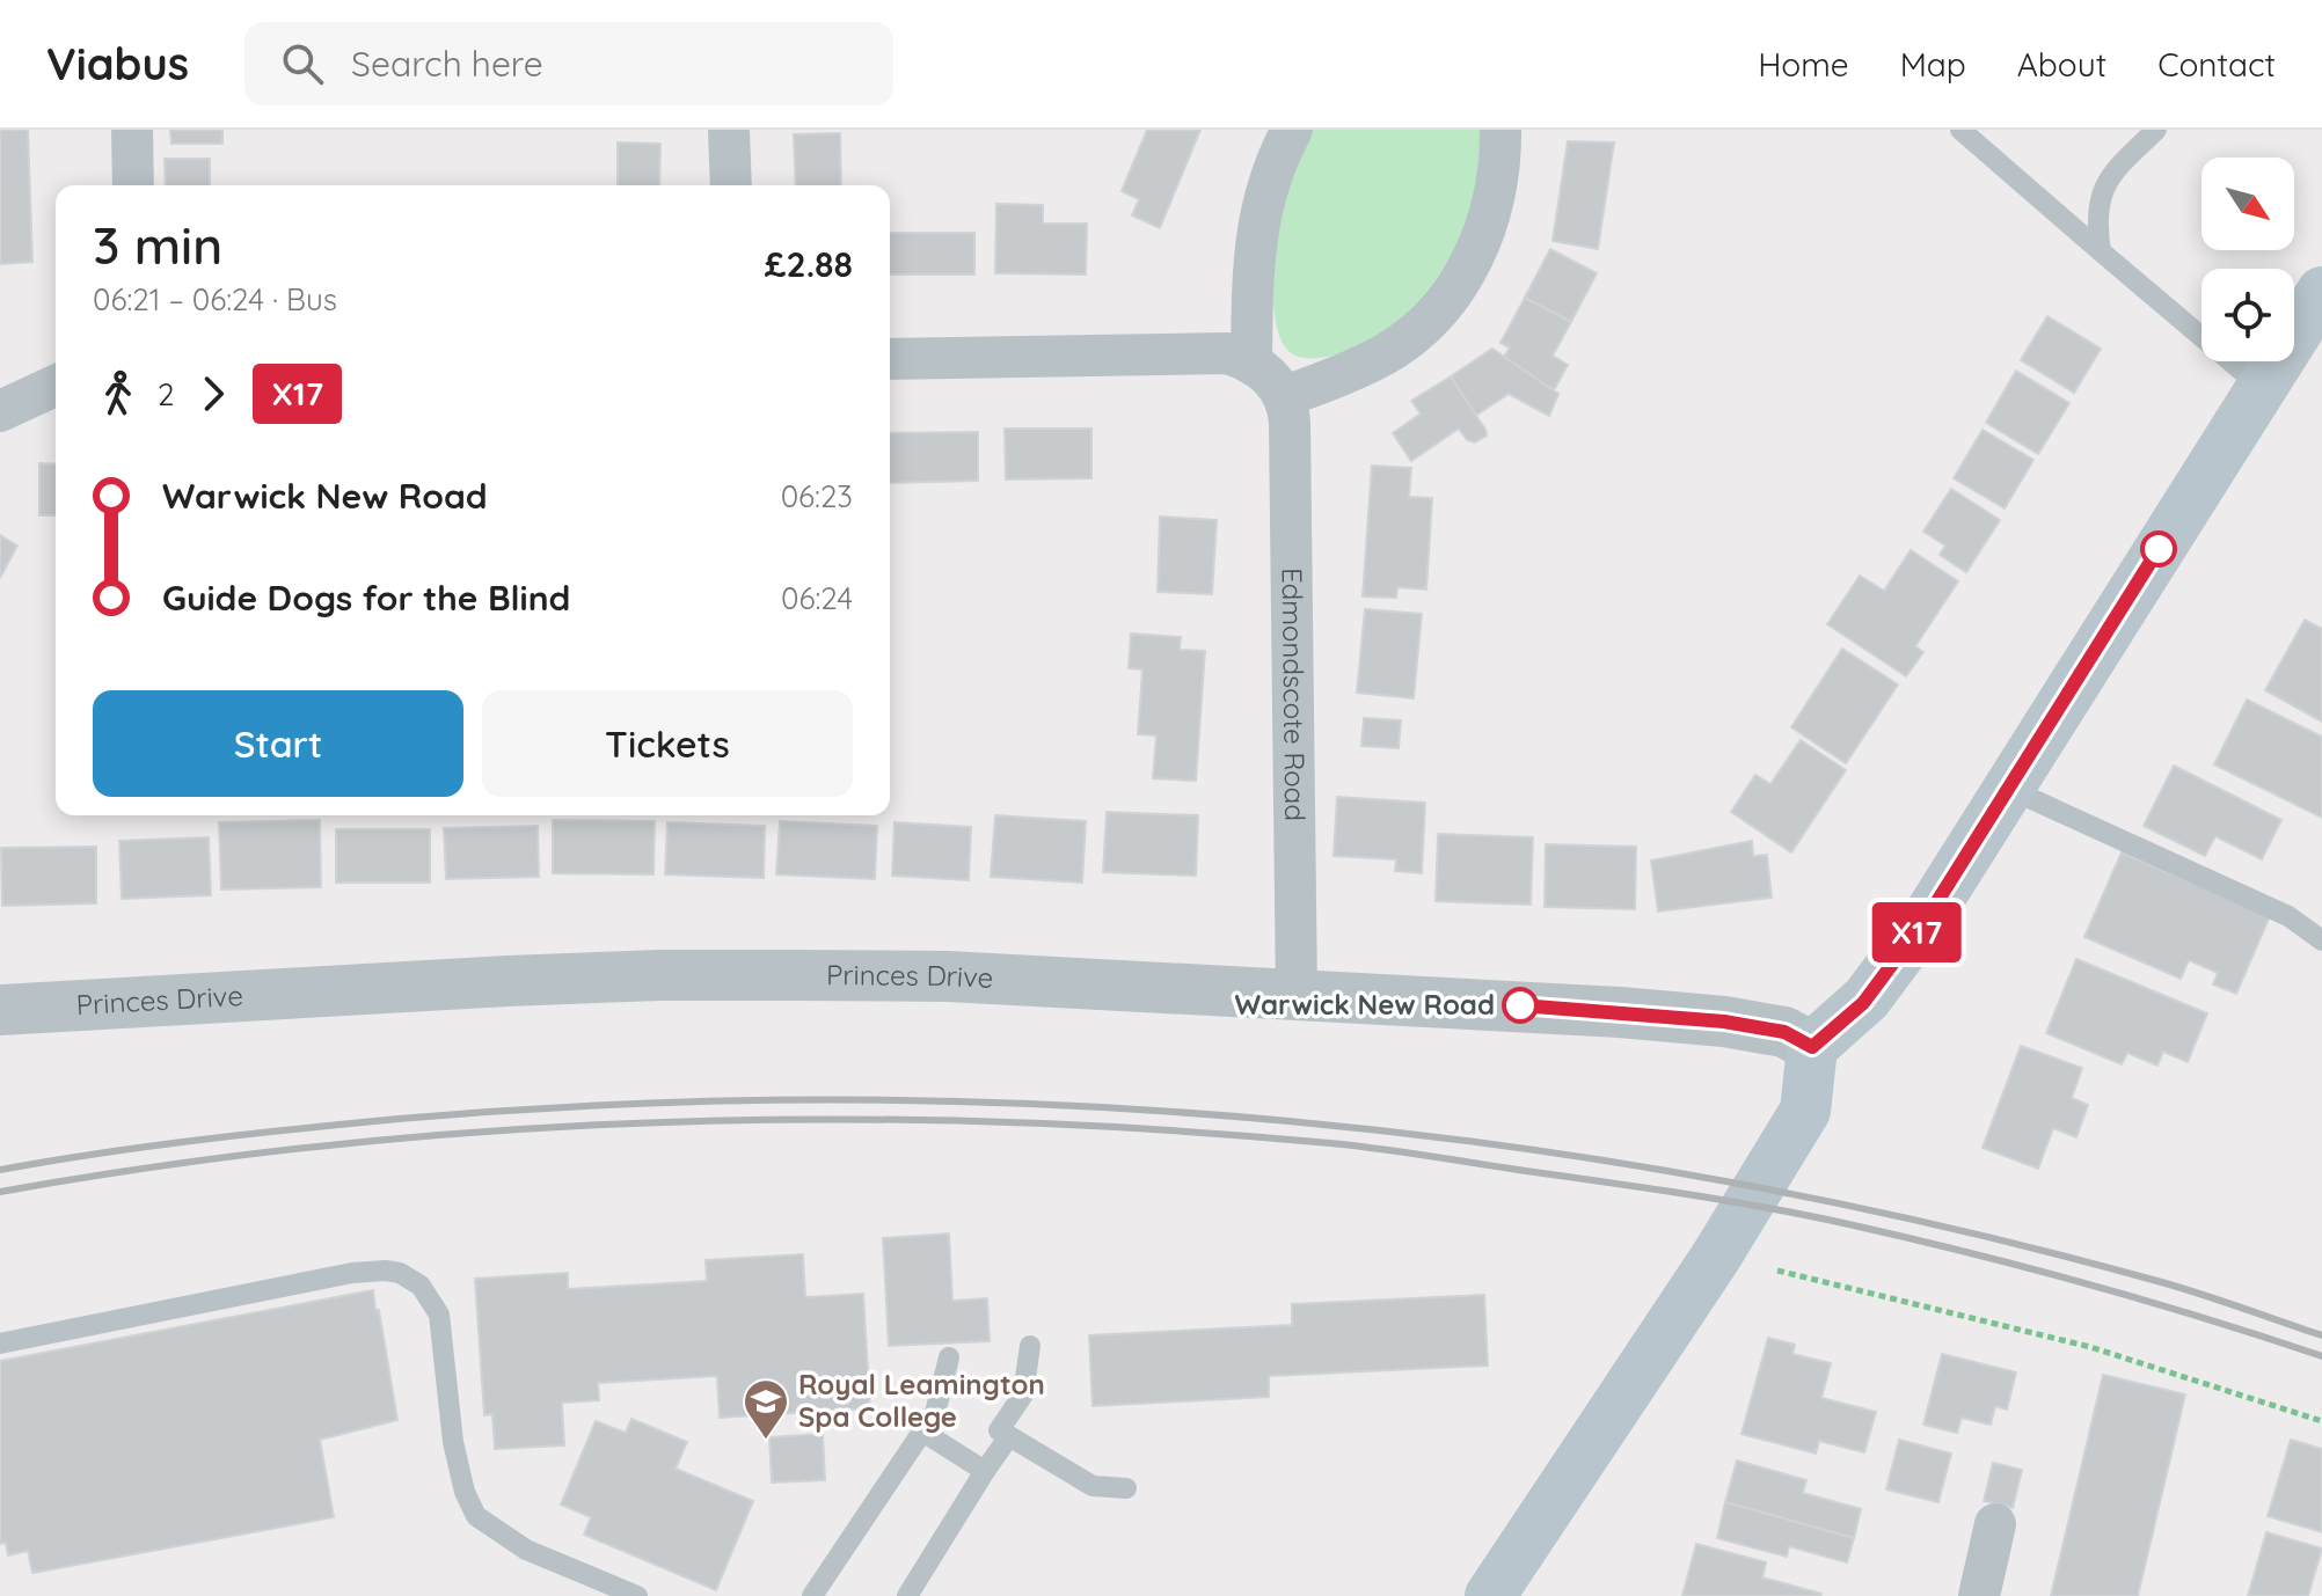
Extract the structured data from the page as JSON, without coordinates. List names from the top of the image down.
{
  "streets": {
    "street": ["Edmondscote Road", "Princes Drive"]
  },
  "crossings": [
    ["Edmondscote Road", "Princes Drive"]
  ],
  "places": {
    "other": ["Warwick New Road"],
    "school or university": ["Royal Leamington Spa College"]
  },
  "lines": ["bus line X17"],
  "north": "bottom right",
  "page": {
    "header": "Viabus",
    "search": "Search here",
    "nav": [
      "Home",
      "Map",
      "About",
      "Contact"
    ],
    "on_map": "X17",
    "heading": ["3 min", "06:21 – 06:24 · Bus", "£2.88"],
    "legs": ["2", "X17"],
    "list": [
      {
        "name": "Warwick New Road",
        "value": "06:23"
      },
      {
        "name": "Guide Dogs for the Blind",
        "value": "06:24"
      }
    ],
    "buttons": ["Start", "Tickets"]
  }
}
